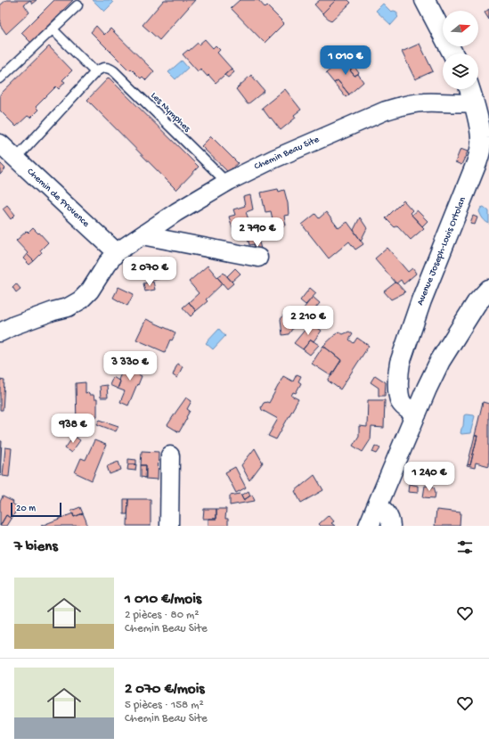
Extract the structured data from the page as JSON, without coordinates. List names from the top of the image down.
{
  "streets": {
    "street": ["Chemin Beau Site", "Chemin de Provence", "Avenue Joseph-Louis Ortolan"],
    "lane": ["Les Nymphes"]
  },
  "crossings": [
    ["Les Nymphes", "Chemin Beau Site"],
    ["Chemin Beau Site", "Chemin de Provence"],
    ["Chemin Beau Site", "Avenue Joseph-Louis Ortolan"]
  ],
  "scale_bar": "20 m",
  "north": "right",
  "page": {
    "price": [
      "1 010 €",
      "2 790 €",
      "2 070 €",
      "2 210 €",
      "3 330 €",
      "938 €",
      "1 240 €"
    ],
    "scale": "20 m",
    "heading": "7 biens",
    "list": [
      {
        "name": "1 010 €/mois",
        "note": "2 pièces · 80 m² · Chemin Beau Site"
      },
      {
        "name": "2 070 €/mois",
        "note": "5 pièces · 158 m² · Chemin Beau Site"
      }
    ]
  }
}
